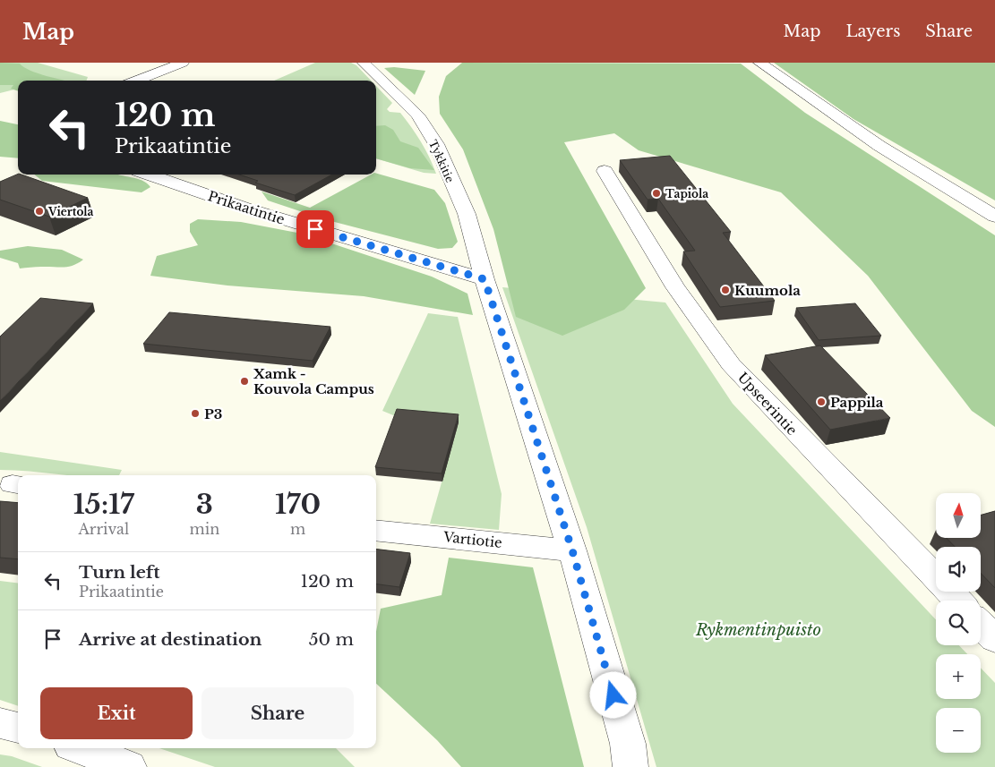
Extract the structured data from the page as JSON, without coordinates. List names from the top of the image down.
{
  "streets": {
    "street": [
      "Tykkitie",
      "Prikaatintie",
      "Upseerintie",
      "Vartiotie"
    ]
  },
  "crossings": [
    ["Tykkitie", "Prikaatintie"]
  ],
  "parks": ["Rykmentinpuisto"],
  "places": [
    "Tapiola",
    "Viertola",
    "Kuumola",
    "Xamk - Kouvola Campus",
    "Pappila",
    "P3"
  ],
  "north": "top",
  "page": {
    "header": "Map",
    "nav": ["Map", "Layers", "Share"],
    "turn": ["120 m", "Prikaatintie"],
    "eta": [
      "15:17",
      "Arrival",
      "3",
      "min",
      "170",
      "m"
    ],
    "map_buttons": ["+", "−"],
    "list": [
      {
        "name": "Turn left",
        "note": "Prikaatintie",
        "value": "120 m"
      },
      {
        "name": "Arrive at destination",
        "value": "50 m"
      }
    ],
    "buttons": ["Exit", "Share"]
  }
}
